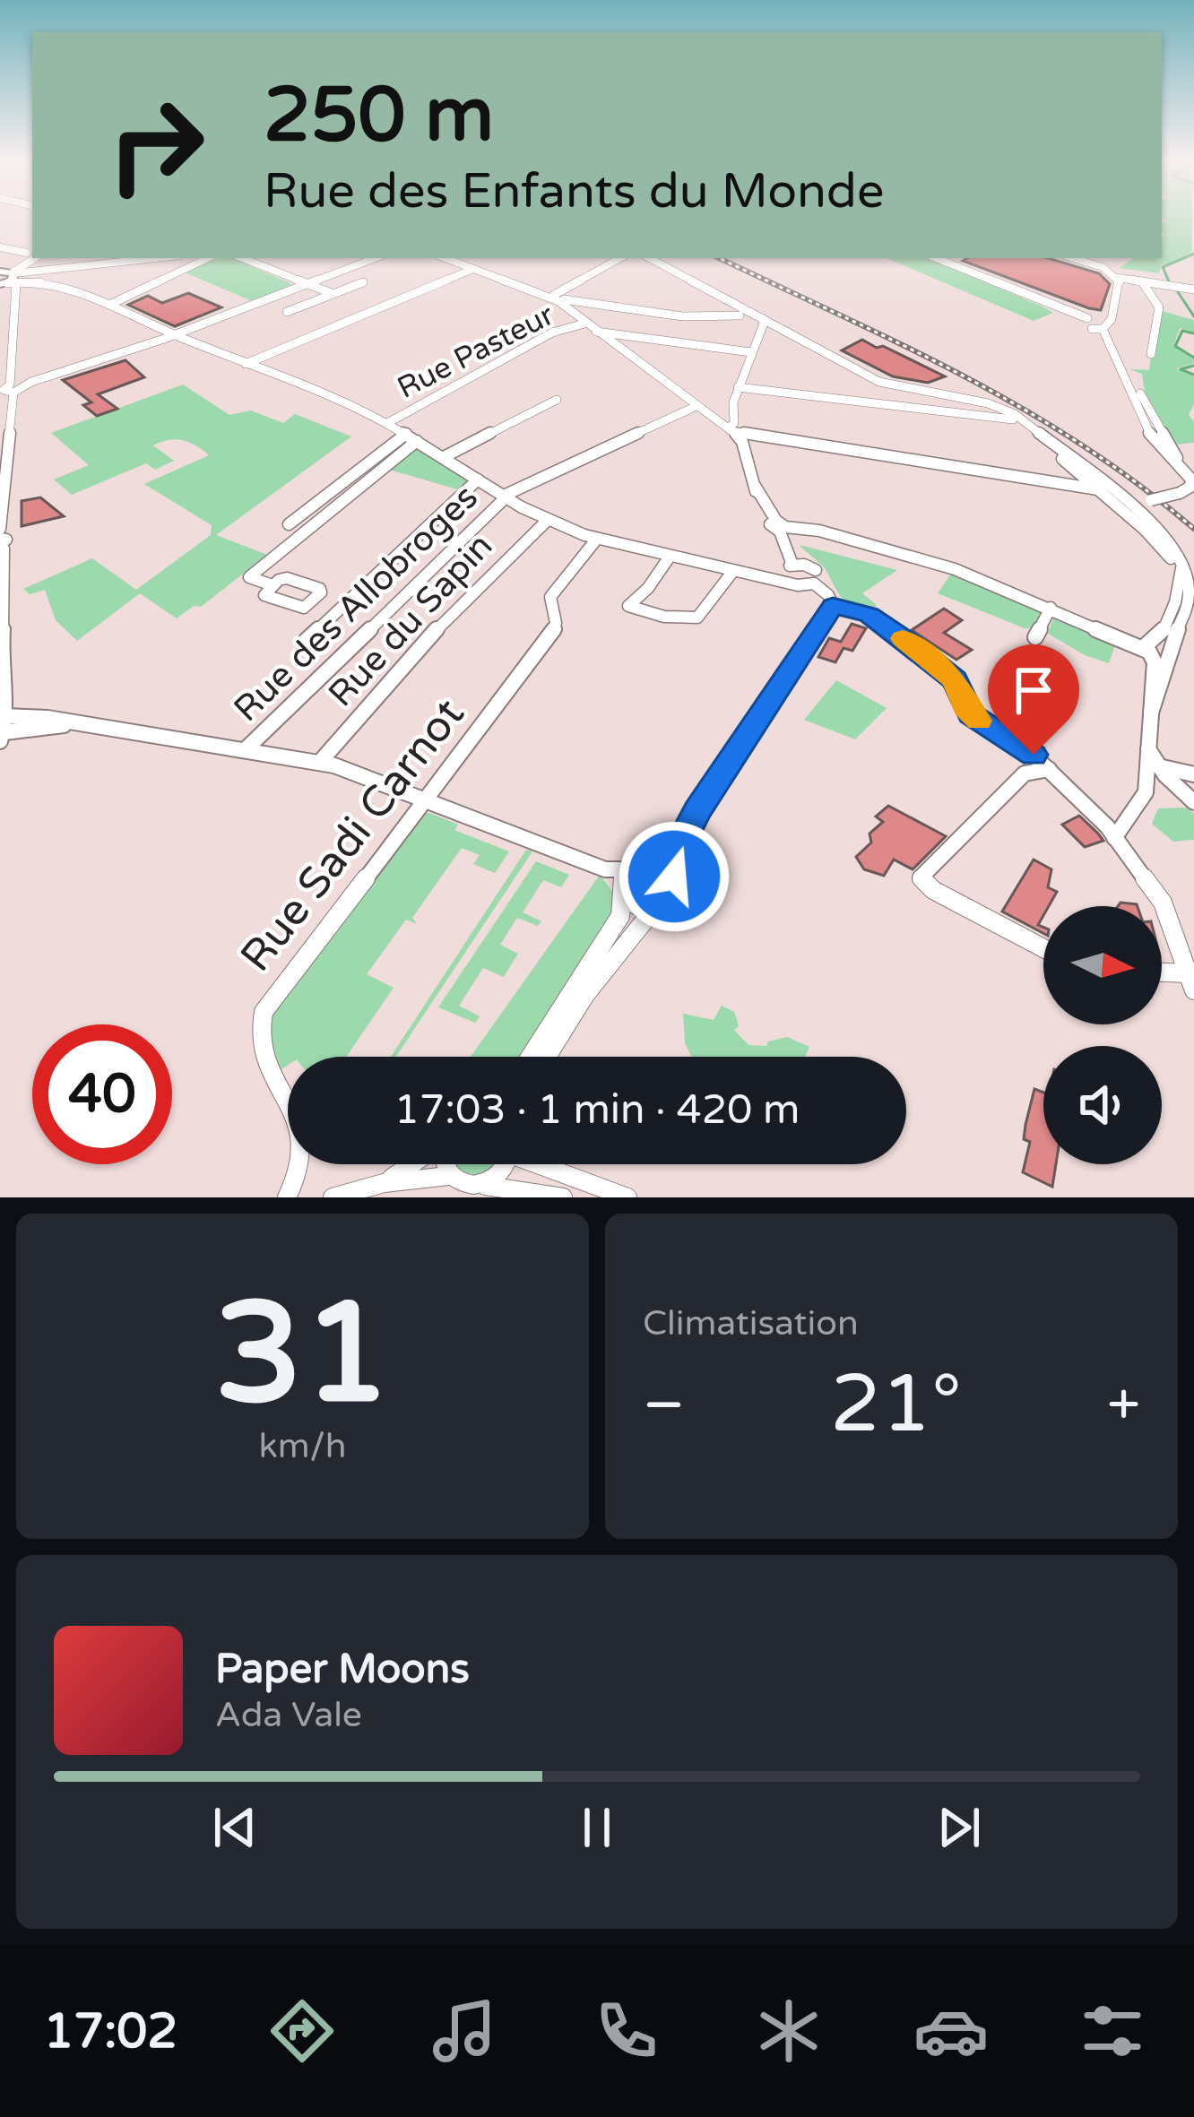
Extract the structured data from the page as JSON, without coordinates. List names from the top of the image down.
{
  "streets": {
    "street": [
      "Rue Pasteur",
      "Rue des Allobroges",
      "Rue du Sapin",
      "Rue Sadi Carnot"
    ]
  },
  "north": "right",
  "page": {
    "turn": ["250 m", "Rue des Enfants du Monde"],
    "limit": "40",
    "trip": "17:03 · 1 min · 420 m",
    "tile": [
      ["31", "km/h"],
      "Climatisation"
    ],
    "heat": ["−", "21°", "+"],
    "song": ["Paper Moons", "Ada Vale"],
    "tabs": "17:02"
  }
}
